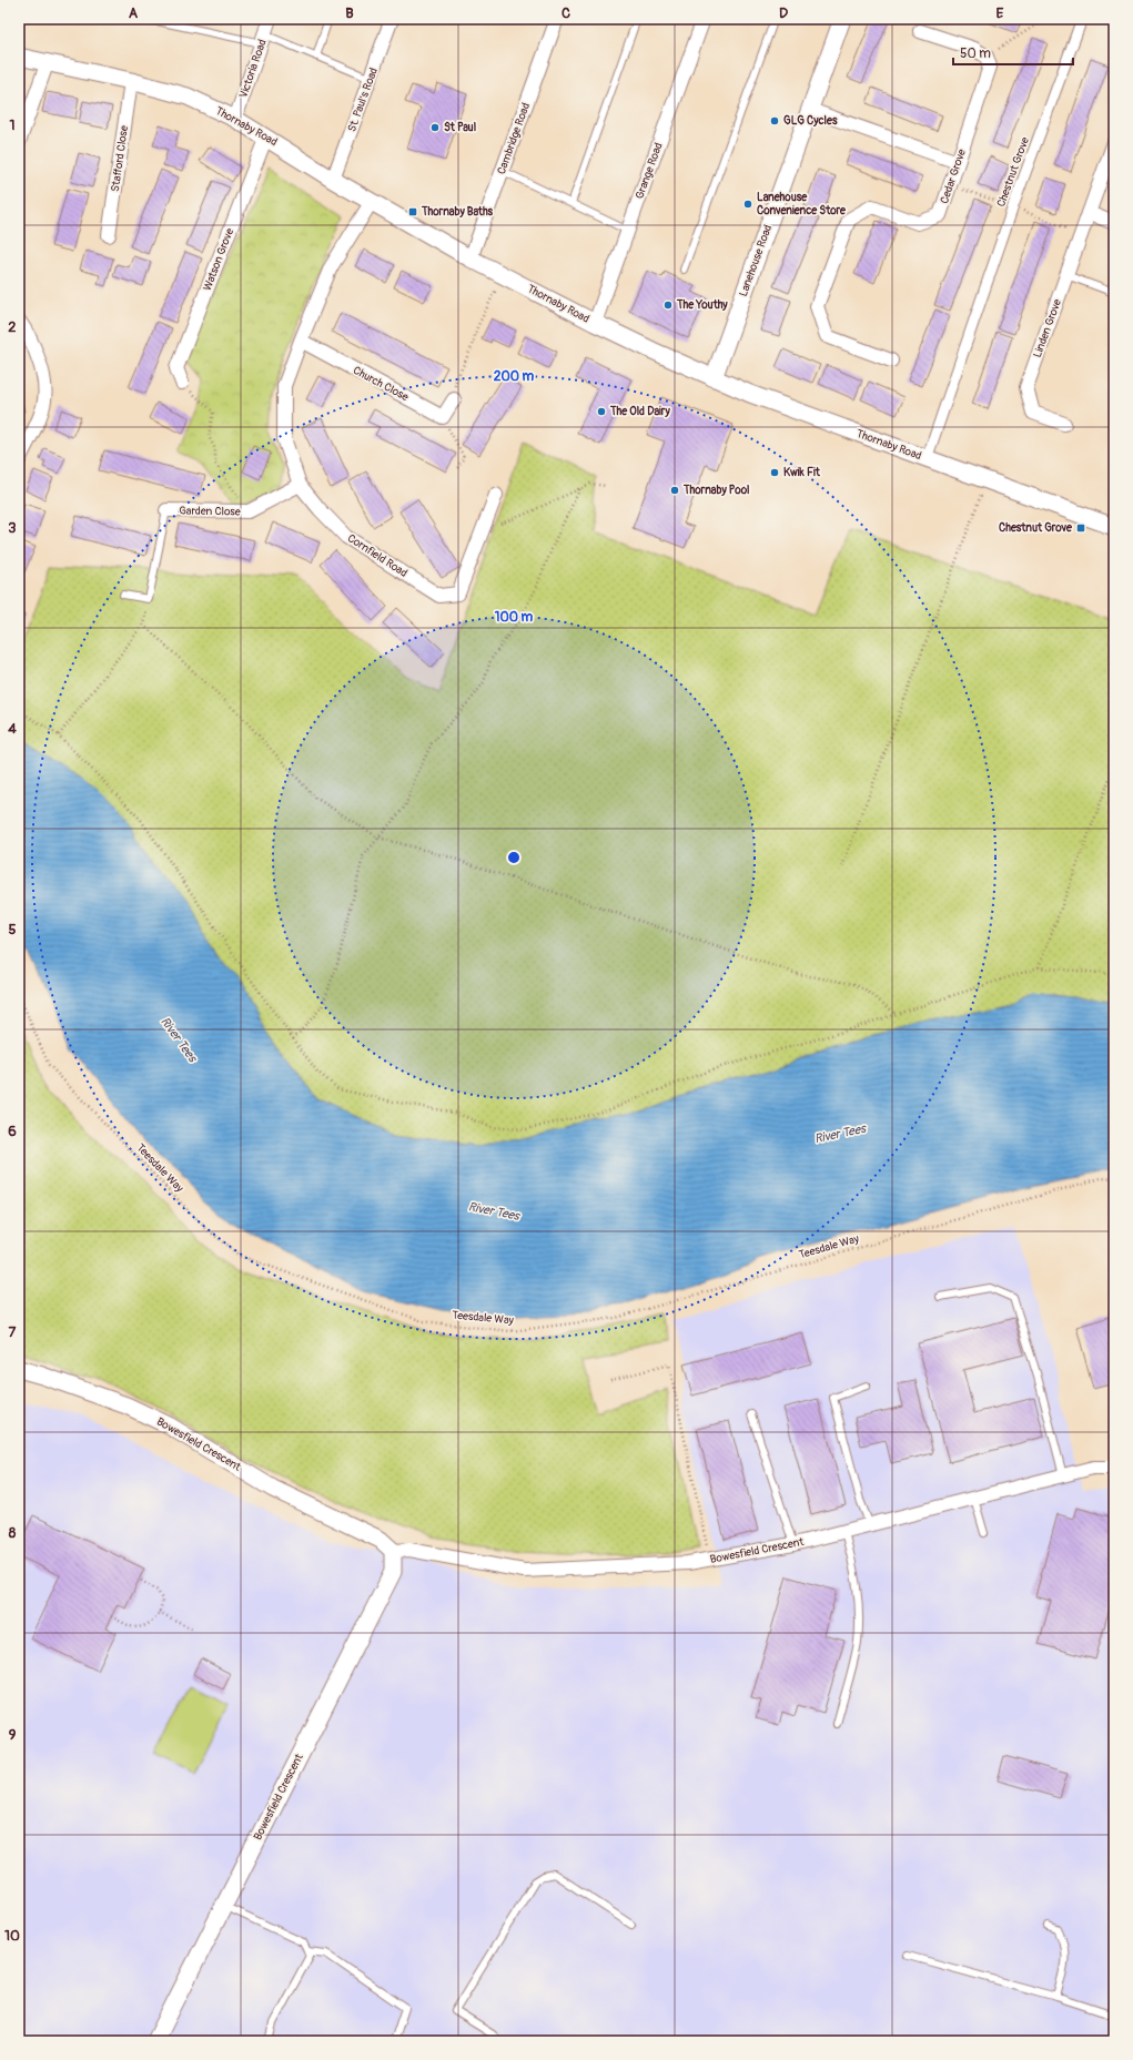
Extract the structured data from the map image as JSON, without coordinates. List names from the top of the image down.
{
  "streets": {
    "street": [
      "Victoria Road",
      "St. Paul's Road",
      "Thornaby Road",
      "Cambridge Road",
      "Stafford Close",
      "Grange Road",
      "Chestnut Grove",
      "Cedar Grove",
      "Watson Grove",
      "Lanehouse Road",
      "Linden Grove",
      "Church Close",
      "Garden Close",
      "Cornfield Road",
      "Bowesfield Crescent"
    ],
    "path": ["Teesdale Way"]
  },
  "crossings": [
    ["Victoria Road", "Thornaby Road"],
    ["St. Paul's Road", "Thornaby Road"],
    ["Thornaby Road", "Cambridge Road"],
    ["Thornaby Road", "Stafford Close"],
    ["Thornaby Road", "Grange Road"],
    ["Thornaby Road", "Chestnut Grove"],
    ["Thornaby Road", "Watson Grove"],
    ["Thornaby Road", "Lanehouse Road"],
    ["Thornaby Road", "Cornfield Road"],
    ["Church Close", "Cornfield Road"],
    ["Garden Close", "Cornfield Road"]
  ],
  "water": ["River Tees"],
  "places": {
    "other": [
      "GLG Cycles",
      "St Paul",
      "Lanehouse Convenience Store",
      "The Youthy",
      "The Old Dairy",
      "Kwik Fit",
      "Thornaby Pool"
    ],
    "transit": ["Thornaby Baths", "Chestnut Grove"]
  },
  "scale_bar": "50 m",
  "grid": {
    "columns": [
      "A",
      "B",
      "C",
      "D",
      "E"
    ],
    "rows": [
      "1",
      "2",
      "3",
      "4",
      "5",
      "6",
      "7",
      "8",
      "9",
      "10"
    ]
  },
  "rings": ["200 m", "100 m"]
}
